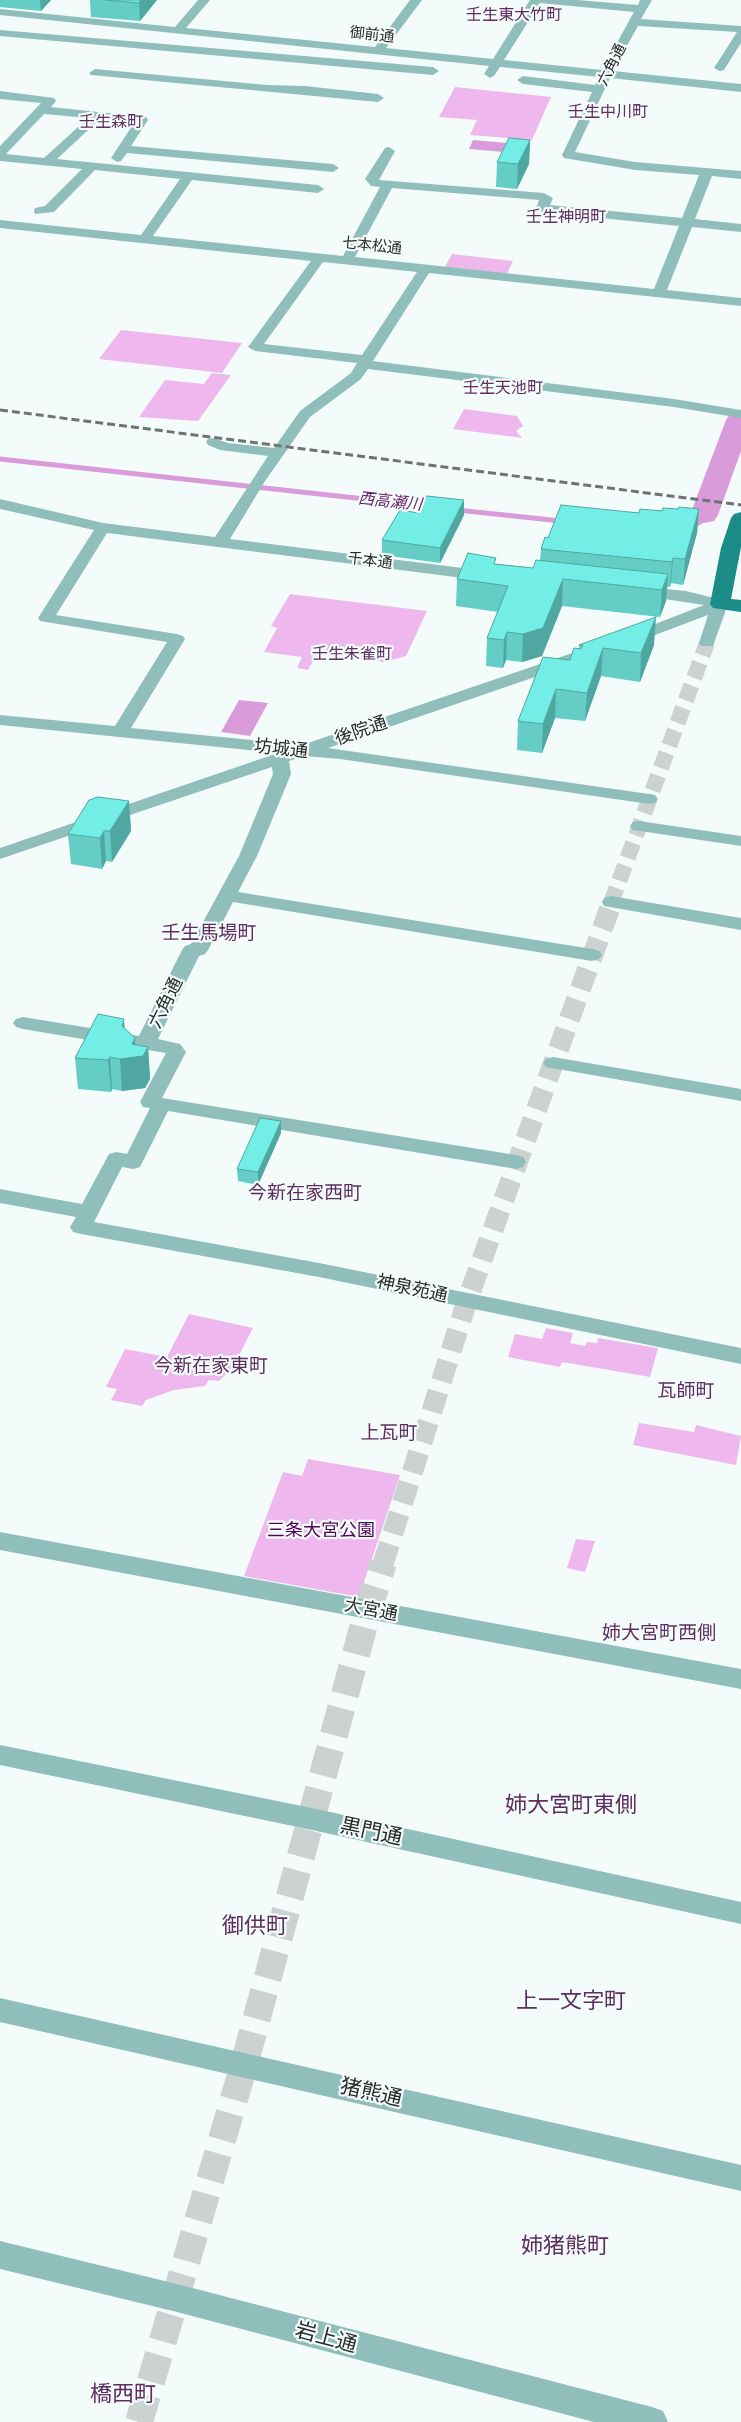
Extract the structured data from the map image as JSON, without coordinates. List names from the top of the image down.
{
  "streets": {
    "street": [
      "御前通",
      "六角通",
      "七本松通",
      "千本通",
      "後院通",
      "坊城通",
      "神泉苑通",
      "大宮通",
      "黒門通",
      "猪熊通",
      "岩上通"
    ]
  },
  "crossings": [
    ["御前通", "六角通"],
    ["六角通", "後院通"],
    ["後院通", "坊城通"]
  ],
  "districts": [
    "壬生東大竹町",
    "壬生中川町",
    "壬生森町",
    "壬生神明町",
    "壬生天池町",
    "壬生朱雀町",
    "壬生馬場町",
    "今新在家西町",
    "今新在家東町",
    "瓦師町",
    "上瓦町",
    "姉大宮町西側",
    "姉大宮町東側",
    "御供町",
    "上一文字町",
    "姉猪熊町",
    "橋西町"
  ],
  "water": ["西高瀬川"],
  "parks": ["三条大宮公園"]
}
